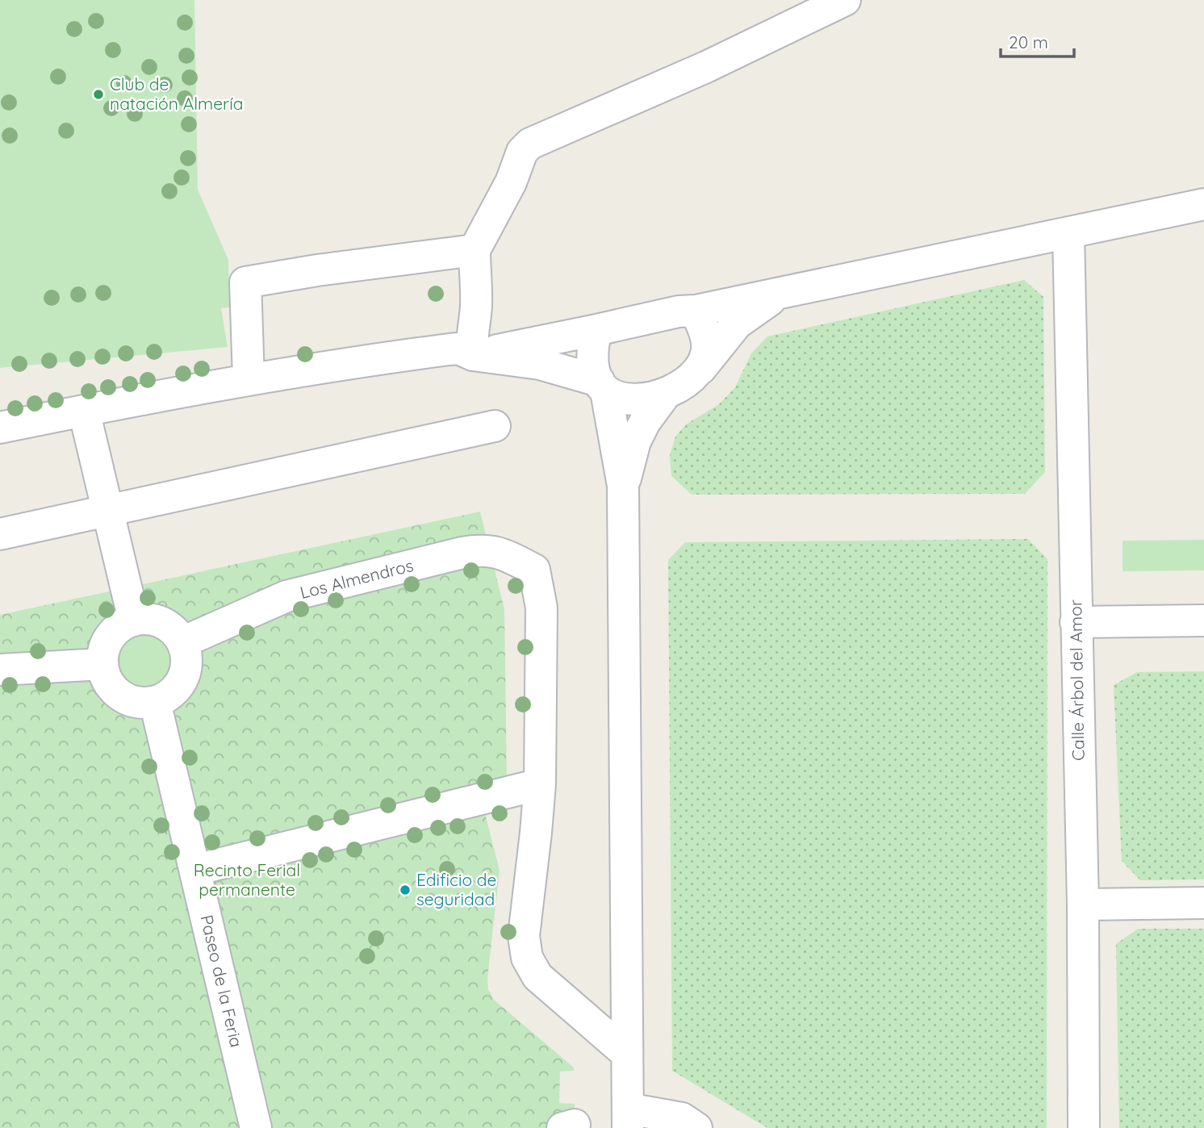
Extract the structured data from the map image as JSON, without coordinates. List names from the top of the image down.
{
  "streets": {
    "street": ["Los Almendros", "Calle Árbol del Amor", "Paseo de la Feria"]
  },
  "crossings": [
    ["Los Almendros", "Paseo de la Feria"]
  ],
  "parks": ["Recinto Ferial permanente"],
  "places": ["Club de natación Almería", "Edificio de seguridad"],
  "scale_bar": "20 m"
}
